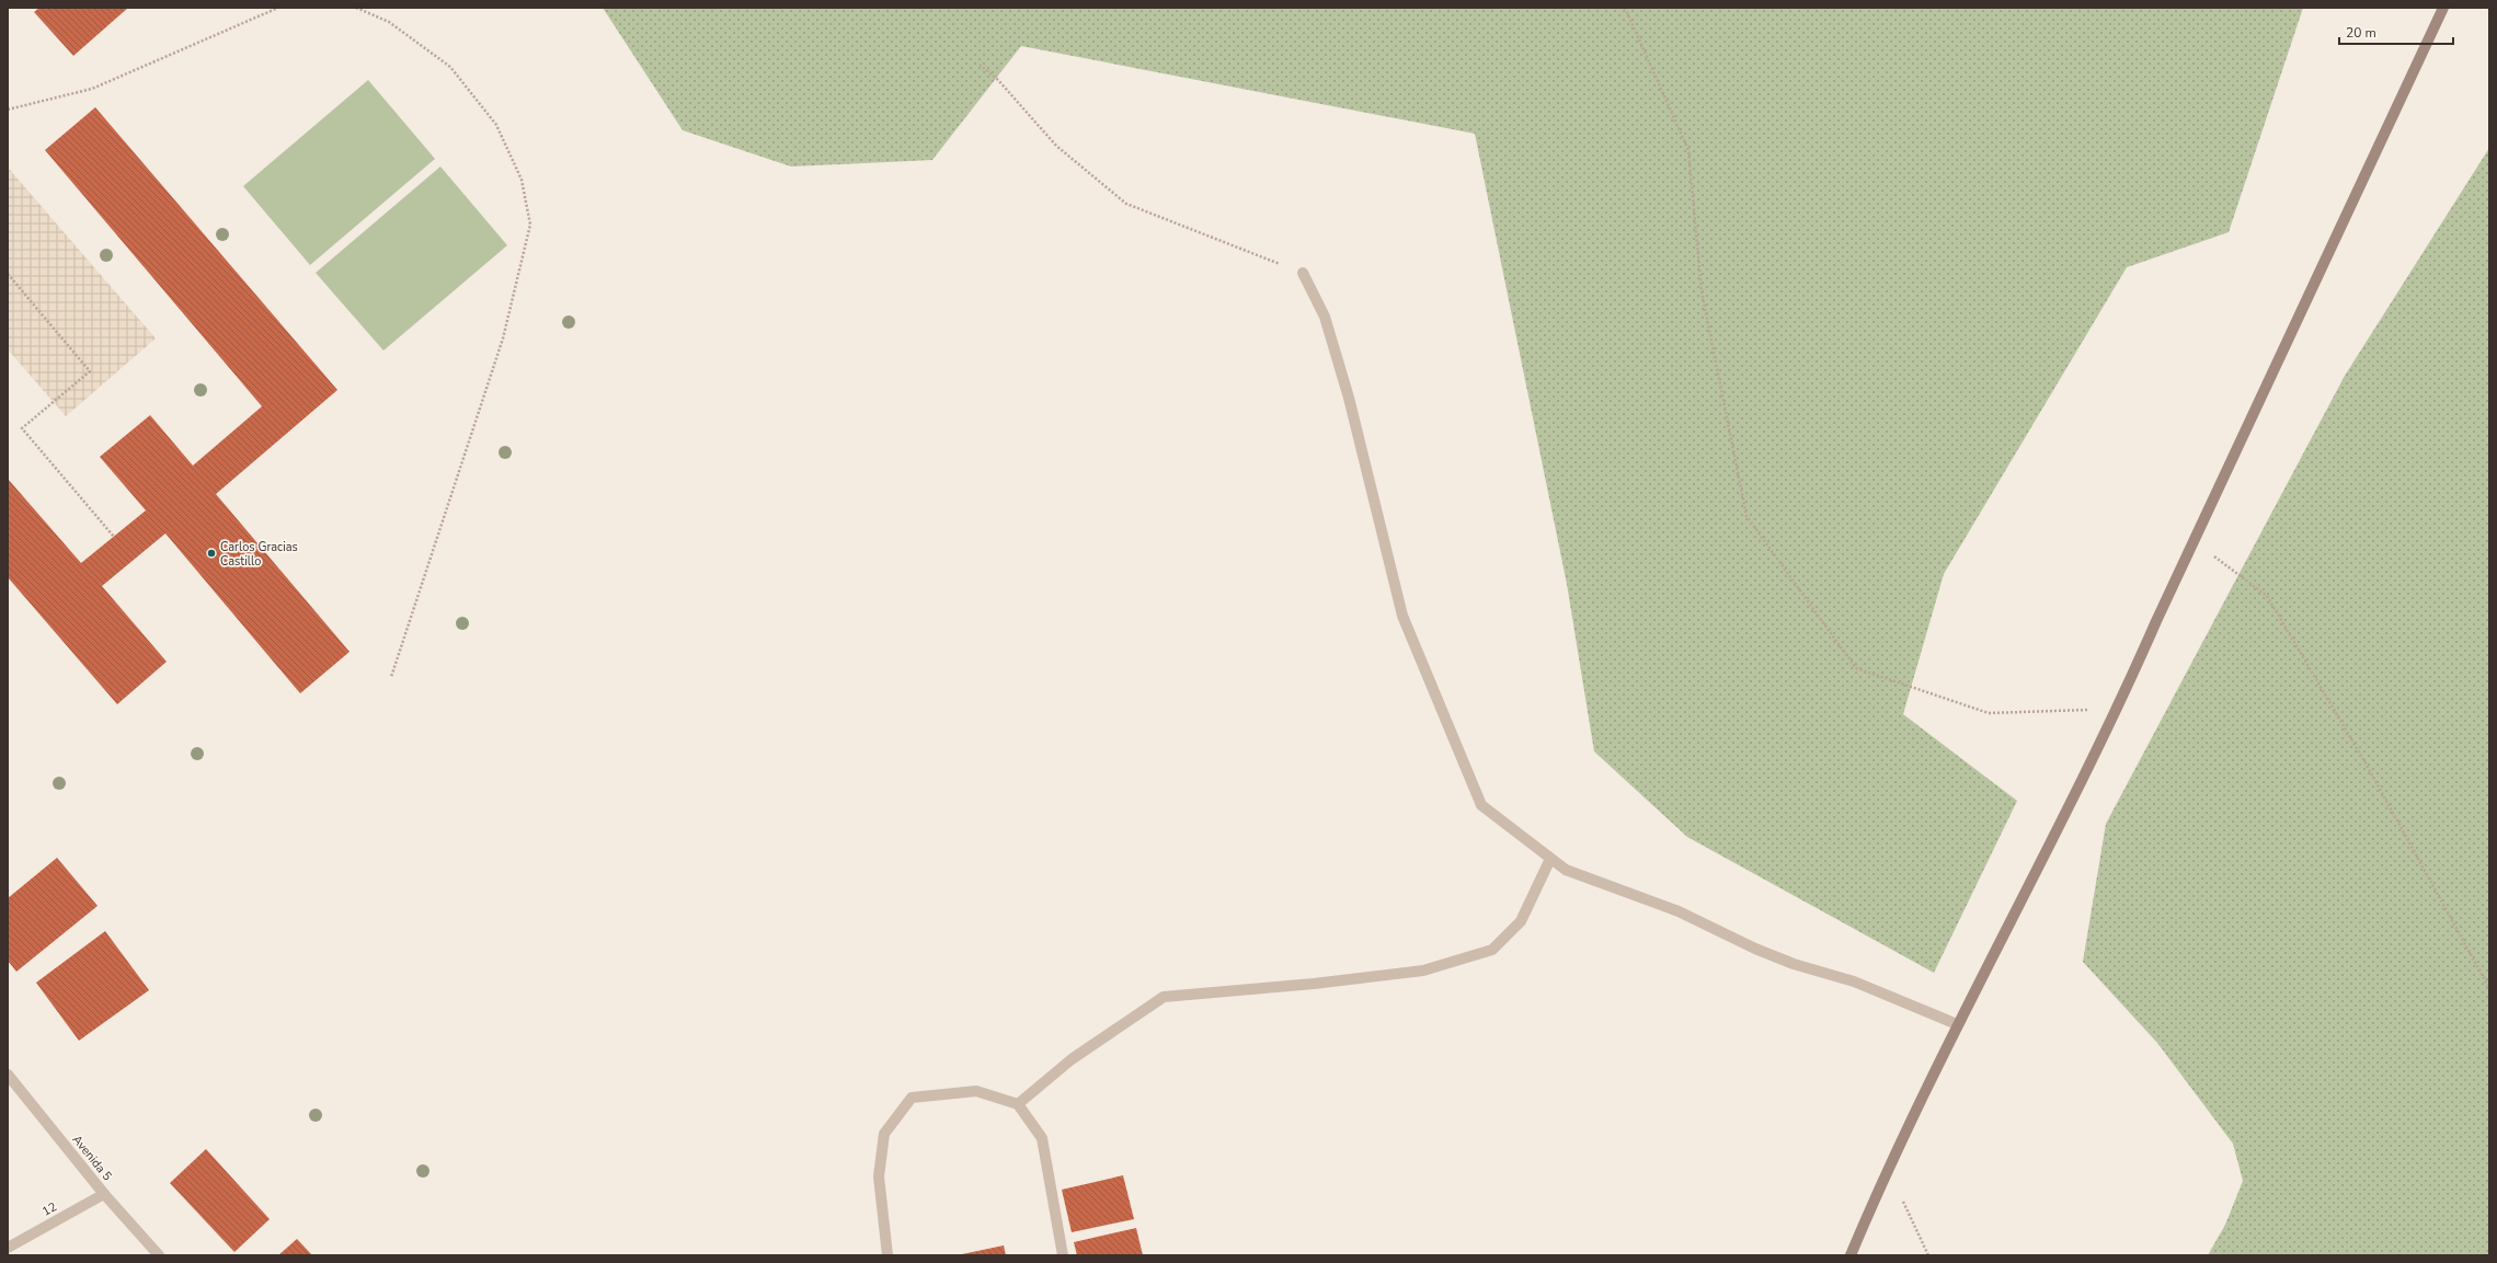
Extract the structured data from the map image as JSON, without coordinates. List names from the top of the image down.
{
  "streets": {
    "street": ["Avenida 5", "12"]
  },
  "crossings": [
    ["Avenida 5", "12"]
  ],
  "places": ["Carlos Gracias Castillo"],
  "scale_bar": "20 m"
}
